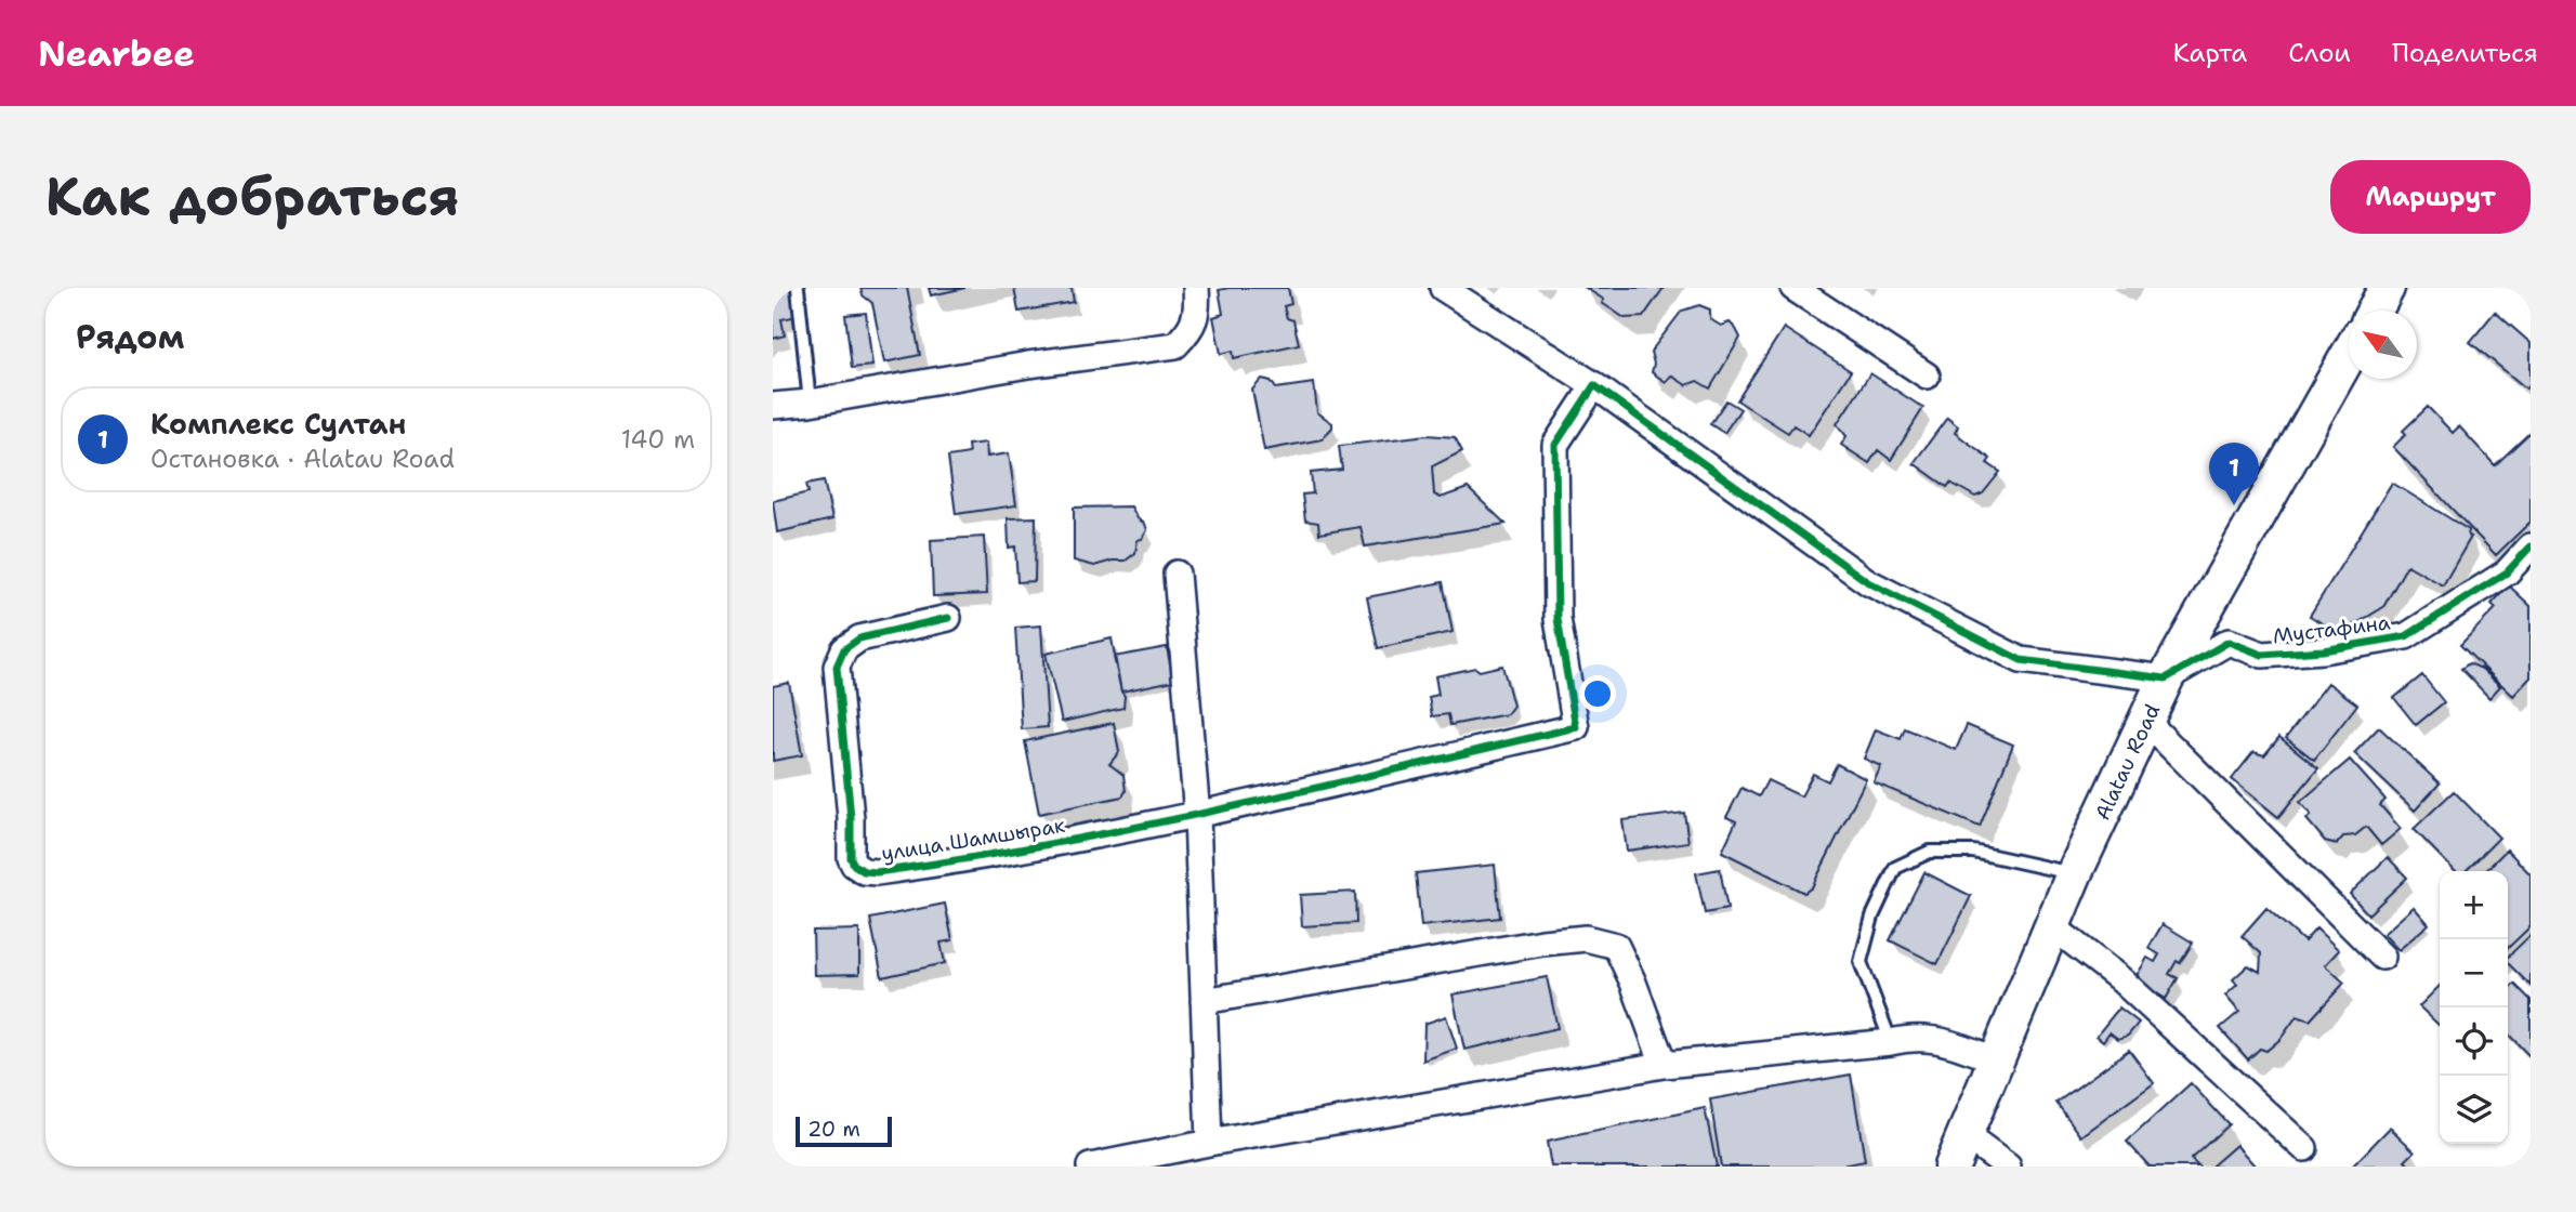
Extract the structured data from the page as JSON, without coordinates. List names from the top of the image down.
{
  "streets": {
    "main road": ["Alatau Road"],
    "street": ["Мустафина", "улица Шамшырак"]
  },
  "crossings": [
    ["Мустафина", "Alatau Road"]
  ],
  "scale_bar": "20 m",
  "north": "top left",
  "page": {
    "header": "Nearbee",
    "nav": ["Карта", "Слои", "Поделиться"],
    "buttons": "Маршрут",
    "title": "Как добраться",
    "heading": "Рядом",
    "list": [
      {
        "mark": "1",
        "name": "Комплекс Султан",
        "note": "Остановка · Alatau Road",
        "value": "140 m"
      }
    ],
    "pins": "1",
    "map_buttons": ["+", "−"],
    "scale": "20 m"
  }
}
